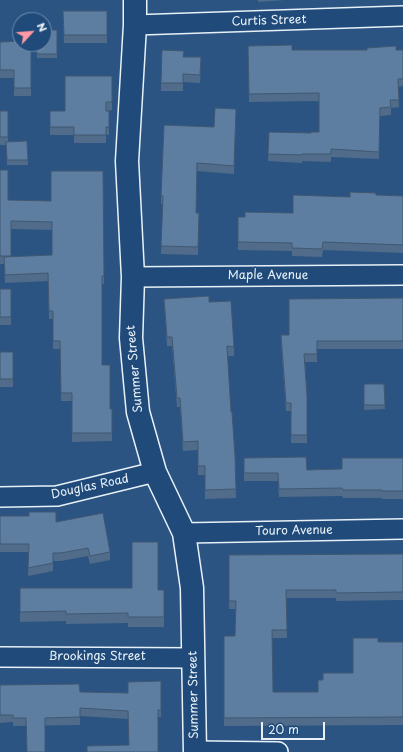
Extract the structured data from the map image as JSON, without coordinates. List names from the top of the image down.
{
  "streets": {
    "street": [
      "Curtis Street",
      "Maple Avenue",
      "Summer Street",
      "Douglas Road",
      "Touro Avenue",
      "Brookings Street"
    ]
  },
  "crossings": [
    ["Curtis Street", "Summer Street"],
    ["Maple Avenue", "Summer Street"],
    ["Summer Street", "Douglas Road"],
    ["Summer Street", "Touro Avenue"],
    ["Summer Street", "Brookings Street"]
  ],
  "scale_bar": "20 m",
  "north": "top right"
}
